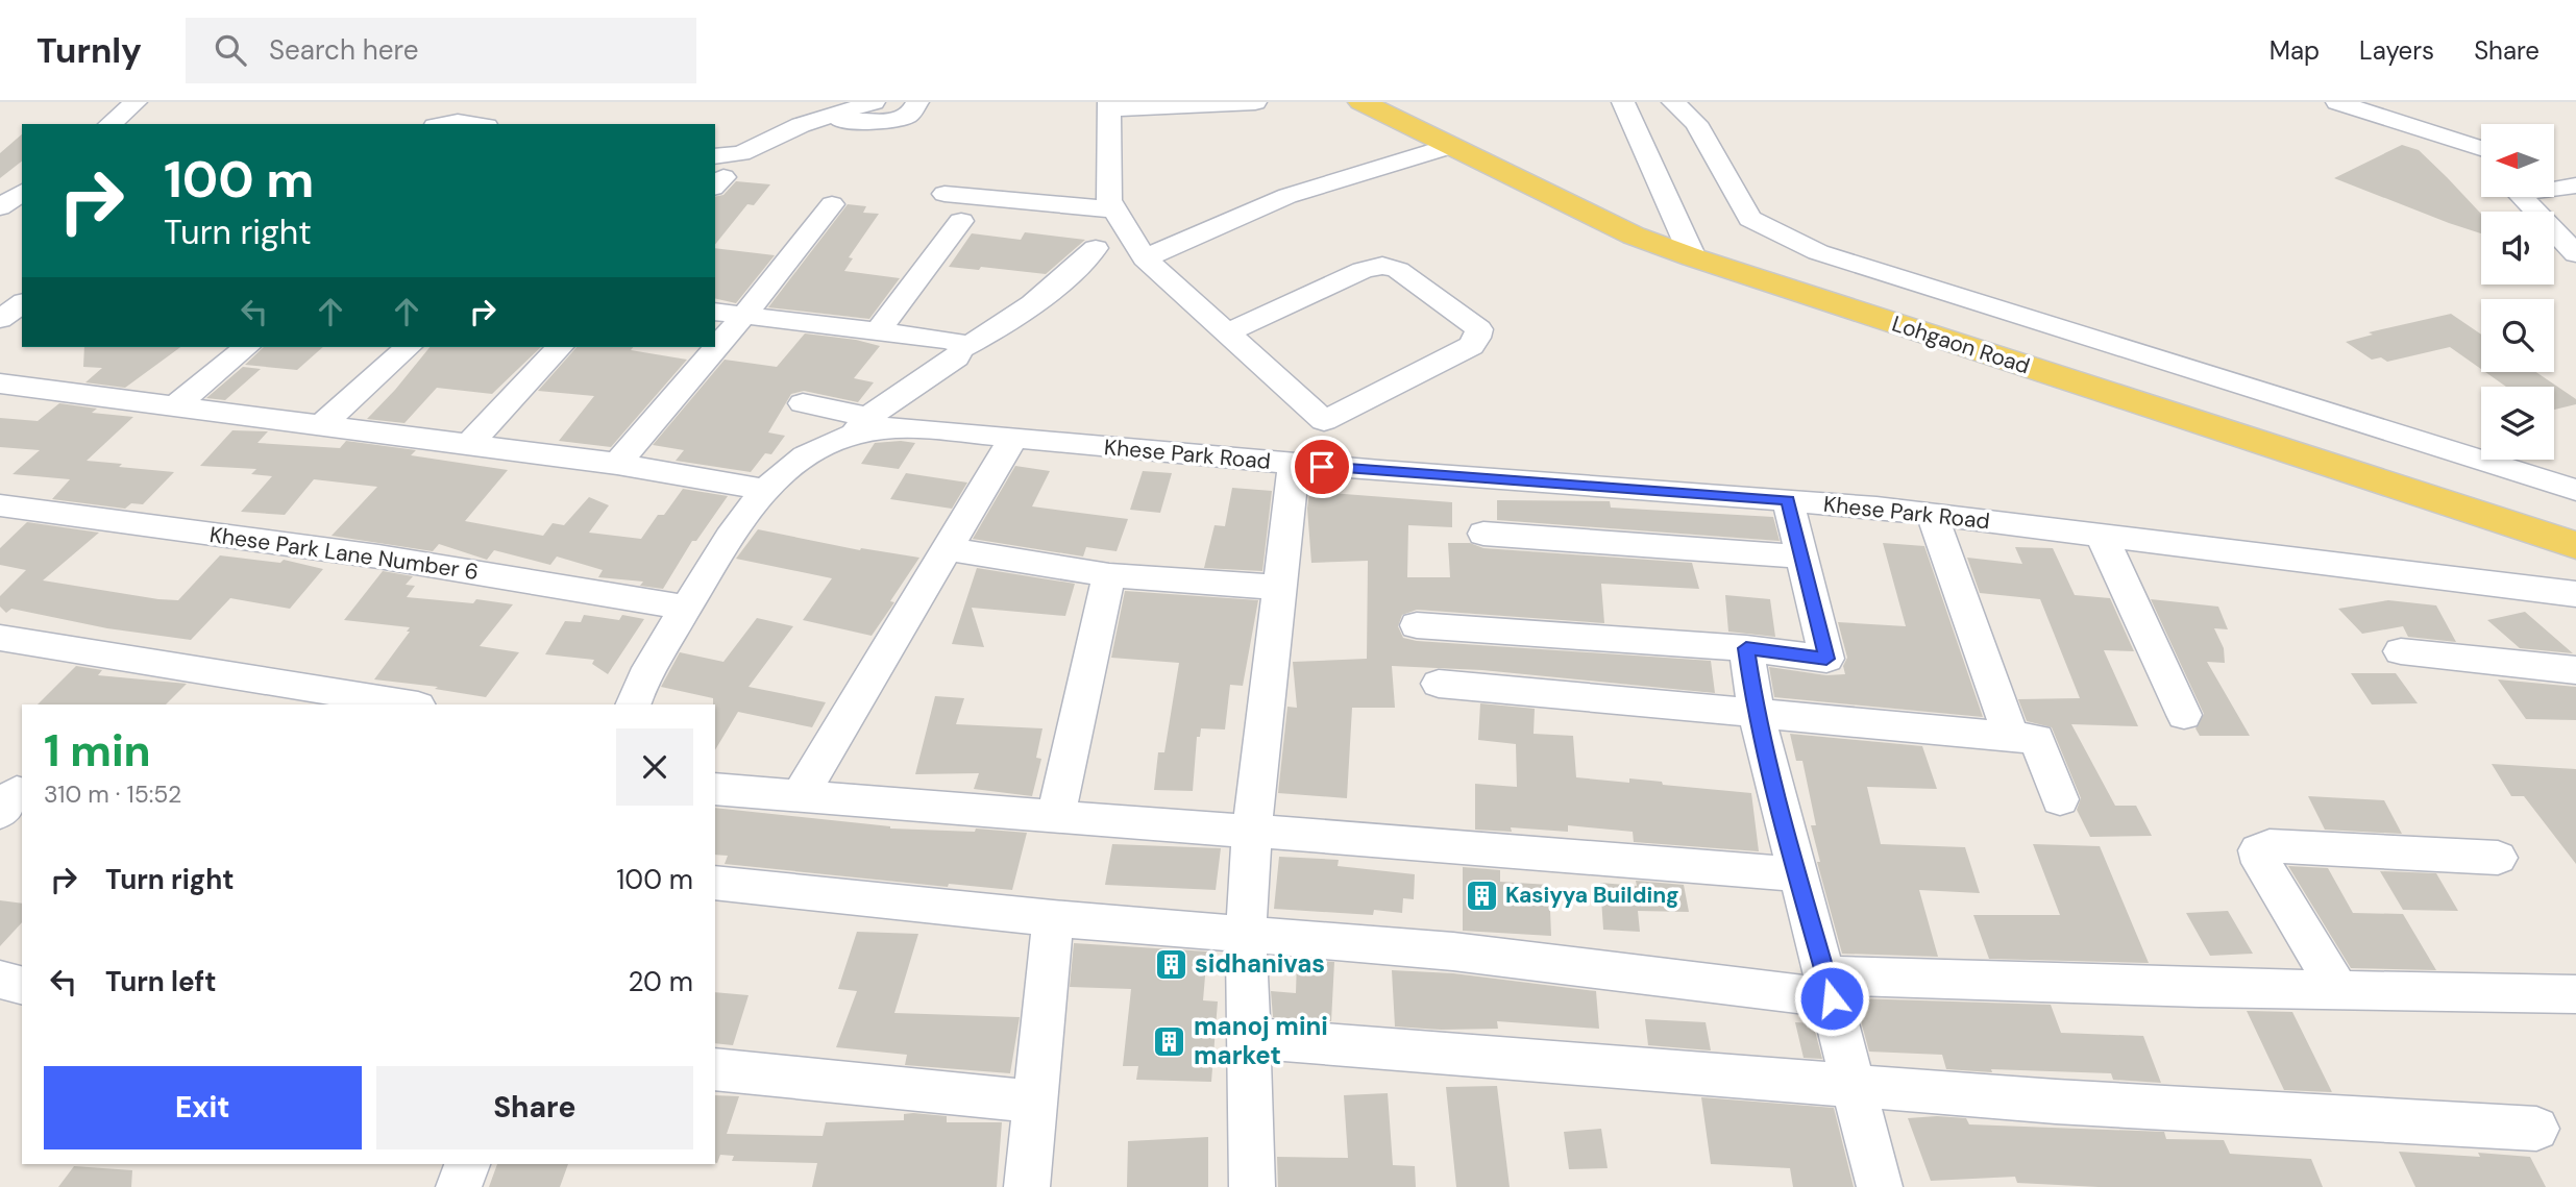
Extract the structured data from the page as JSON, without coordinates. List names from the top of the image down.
{
  "streets": {
    "main road": ["Lohgaon Road"],
    "street": ["Khese Park Road", "Khese Park Lane Number 6"]
  },
  "crossings": [
    ["Khese Park Road", "Khese Park Lane Number 6"]
  ],
  "places": {
    "building": ["Kasiyya Building", "sidhanivas", "manoj mini market"]
  },
  "north": "left",
  "page": {
    "header": "Turnly",
    "search": "Search here",
    "nav": ["Map", "Layers", "Share"],
    "turn": ["100 m", "Turn right"],
    "heading": ["1 min", "310 m · 15:52"],
    "list": [
      {
        "name": "Turn right",
        "value": "100 m"
      },
      {
        "name": "Turn left",
        "value": "20 m"
      }
    ],
    "buttons": ["Exit", "Share"]
  }
}
